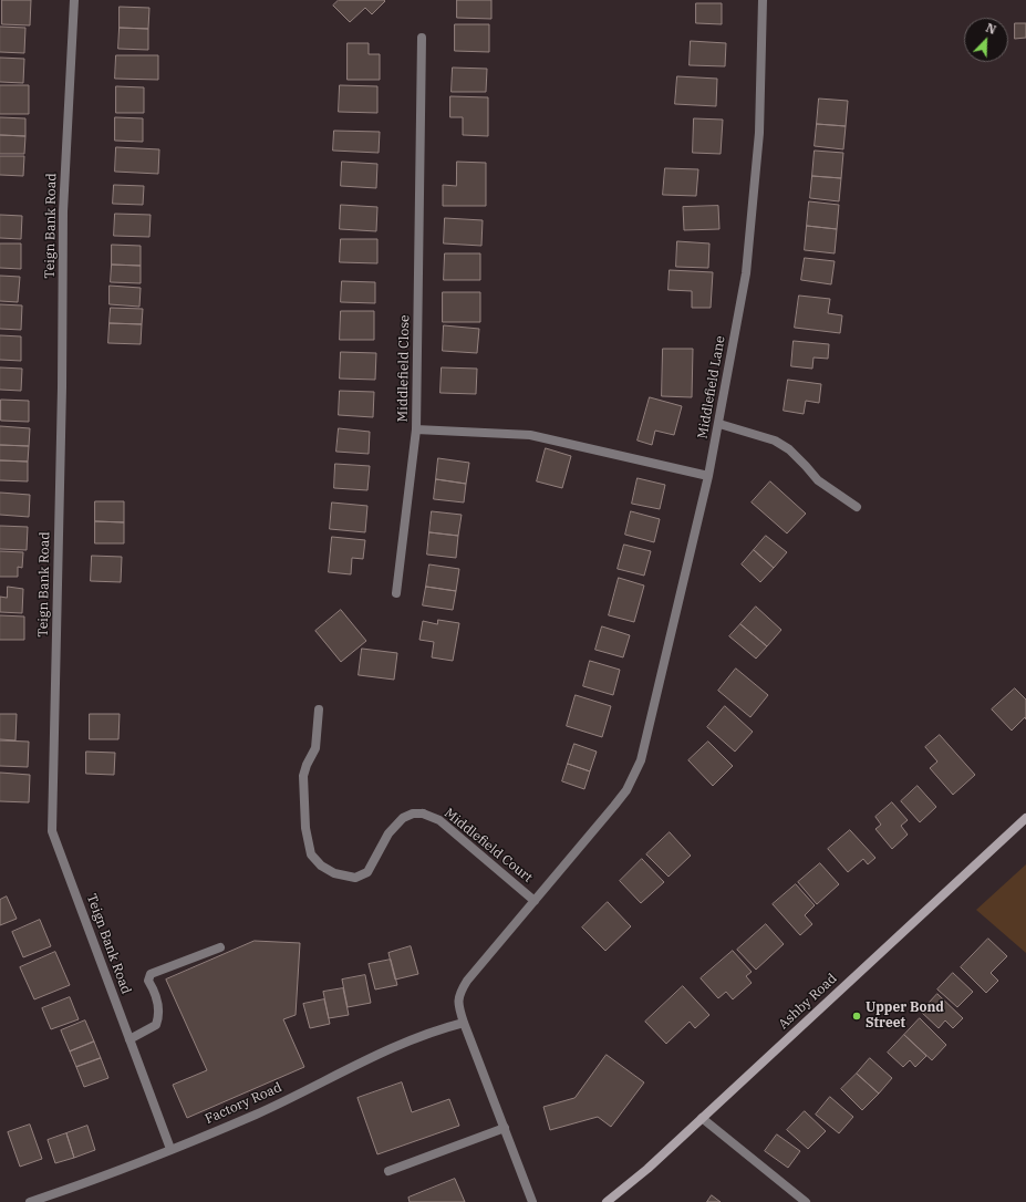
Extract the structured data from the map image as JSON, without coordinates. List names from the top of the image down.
{
  "streets": {
    "main road": ["Ashby Road"],
    "street": [
      "Teign Bank Road",
      "Middlefield Close",
      "Middlefield Lane",
      "Middlefield Court",
      "Factory Road"
    ]
  },
  "crossings": [
    ["Teign Bank Road", "Factory Road"],
    ["Middlefield Close", "Middlefield Lane"],
    ["Middlefield Lane", "Middlefield Court"],
    ["Middlefield Lane", "Factory Road"]
  ],
  "places": ["Upper Bond Street"],
  "north": "top right"
}
